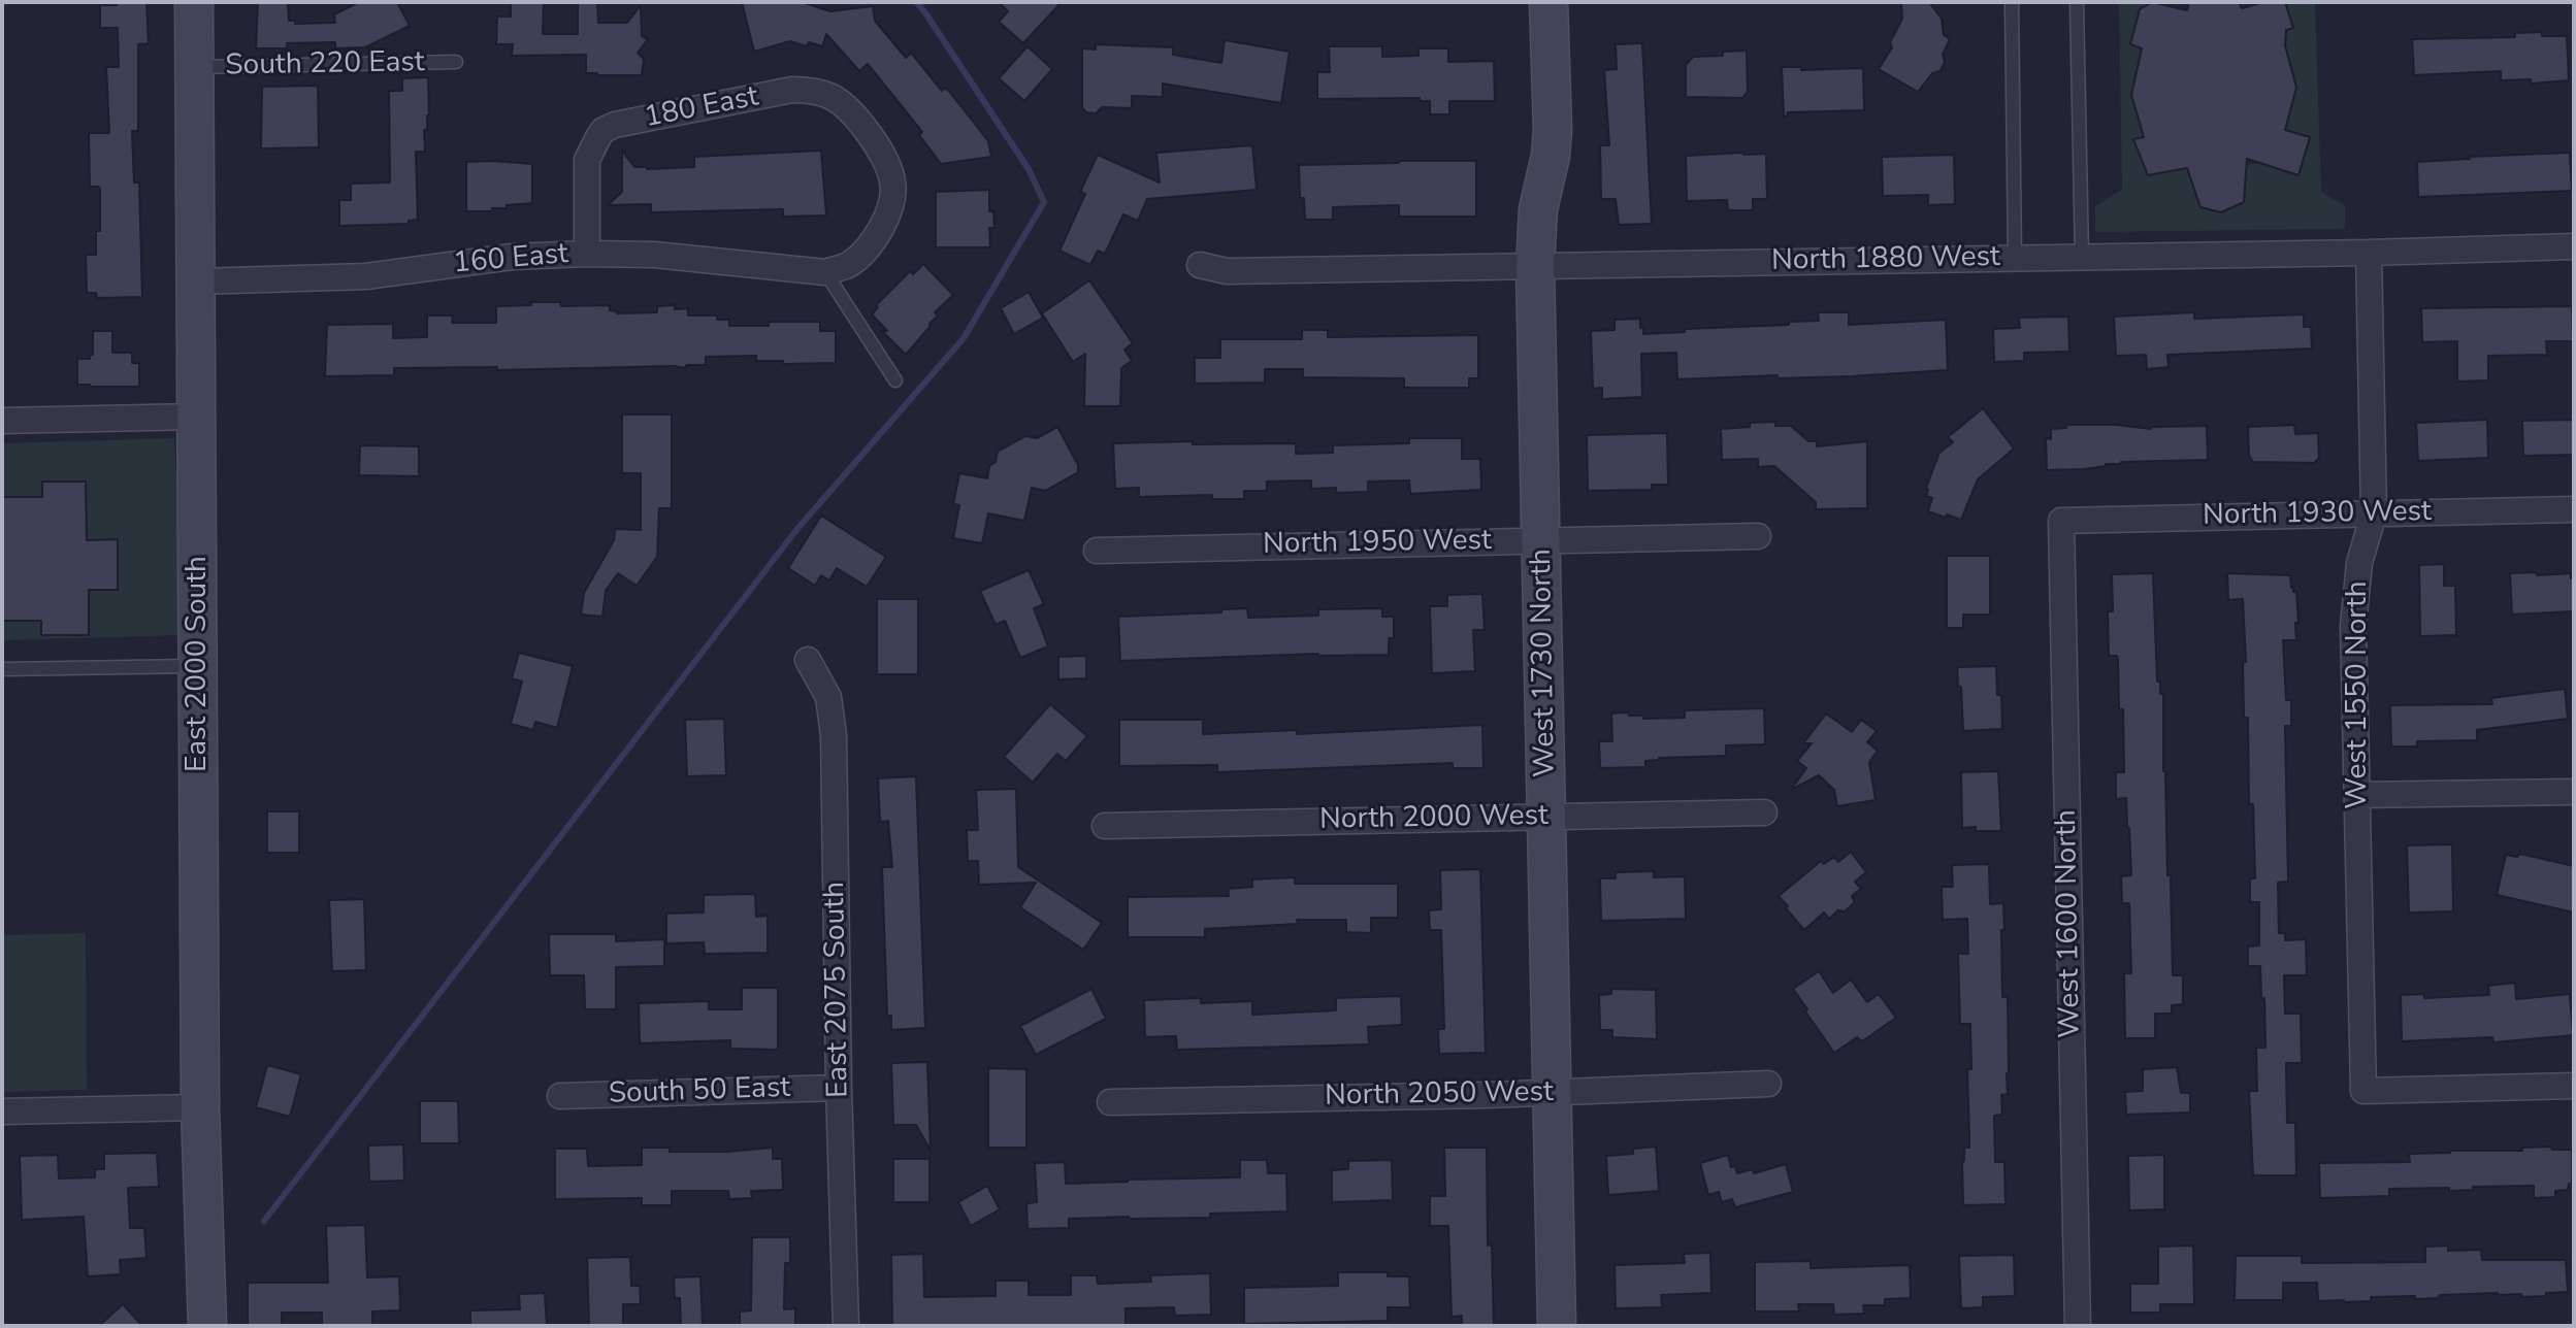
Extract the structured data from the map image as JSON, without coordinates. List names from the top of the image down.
{
  "streets": {
    "street": [
      "180 East",
      "160 East",
      "North 1880 West",
      "North 1930 West",
      "North 1950 West",
      "West 1730 North",
      "East 2000 South",
      "West 1550 North",
      "North 2000 West",
      "West 1600 North",
      "East 2075 South",
      "South 50 East",
      "North 2050 West"
    ],
    "lane": ["South 220 East"]
  },
  "crossings": [
    ["South 220 East", "East 2000 South"],
    ["180 East", "160 East"],
    ["160 East", "East 2000 South"],
    ["North 1880 West", "West 1730 North"],
    ["North 1880 West", "West 1550 North"],
    ["North 1930 West", "West 1550 North"],
    ["North 1930 West", "West 1600 North"],
    ["North 1950 West", "West 1730 North"],
    ["West 1730 North", "North 2000 West"],
    ["West 1730 North", "North 2050 West"],
    ["East 2075 South", "South 50 East"]
  ]
}
